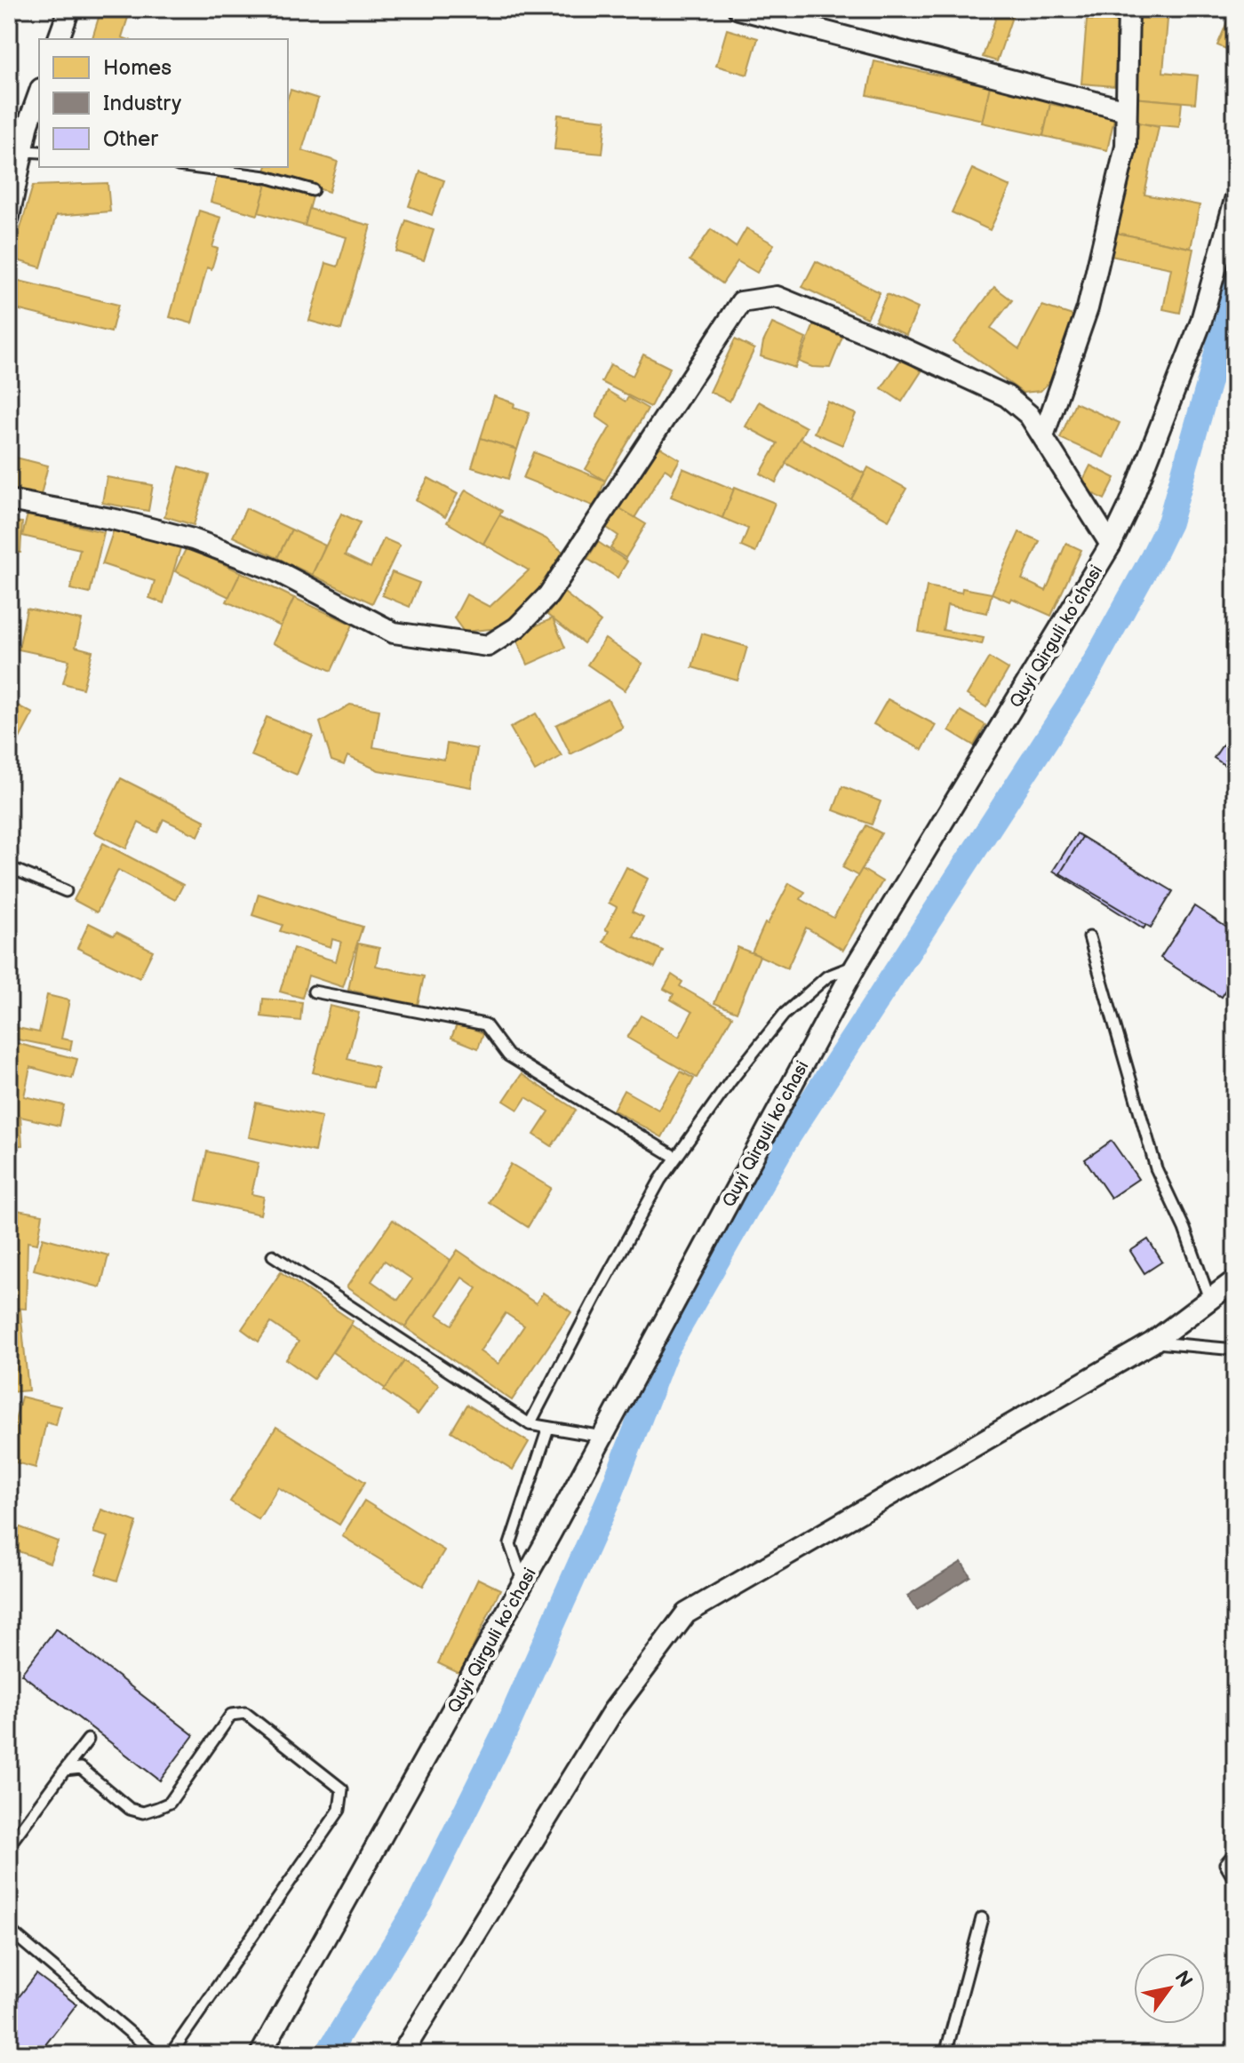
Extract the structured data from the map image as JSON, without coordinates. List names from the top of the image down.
{
  "streets": {
    "street": ["Quyi Qirguli koʻchasi"]
  },
  "legend": ["Homes", "Industry", "Other"],
  "north": "top right"
}
